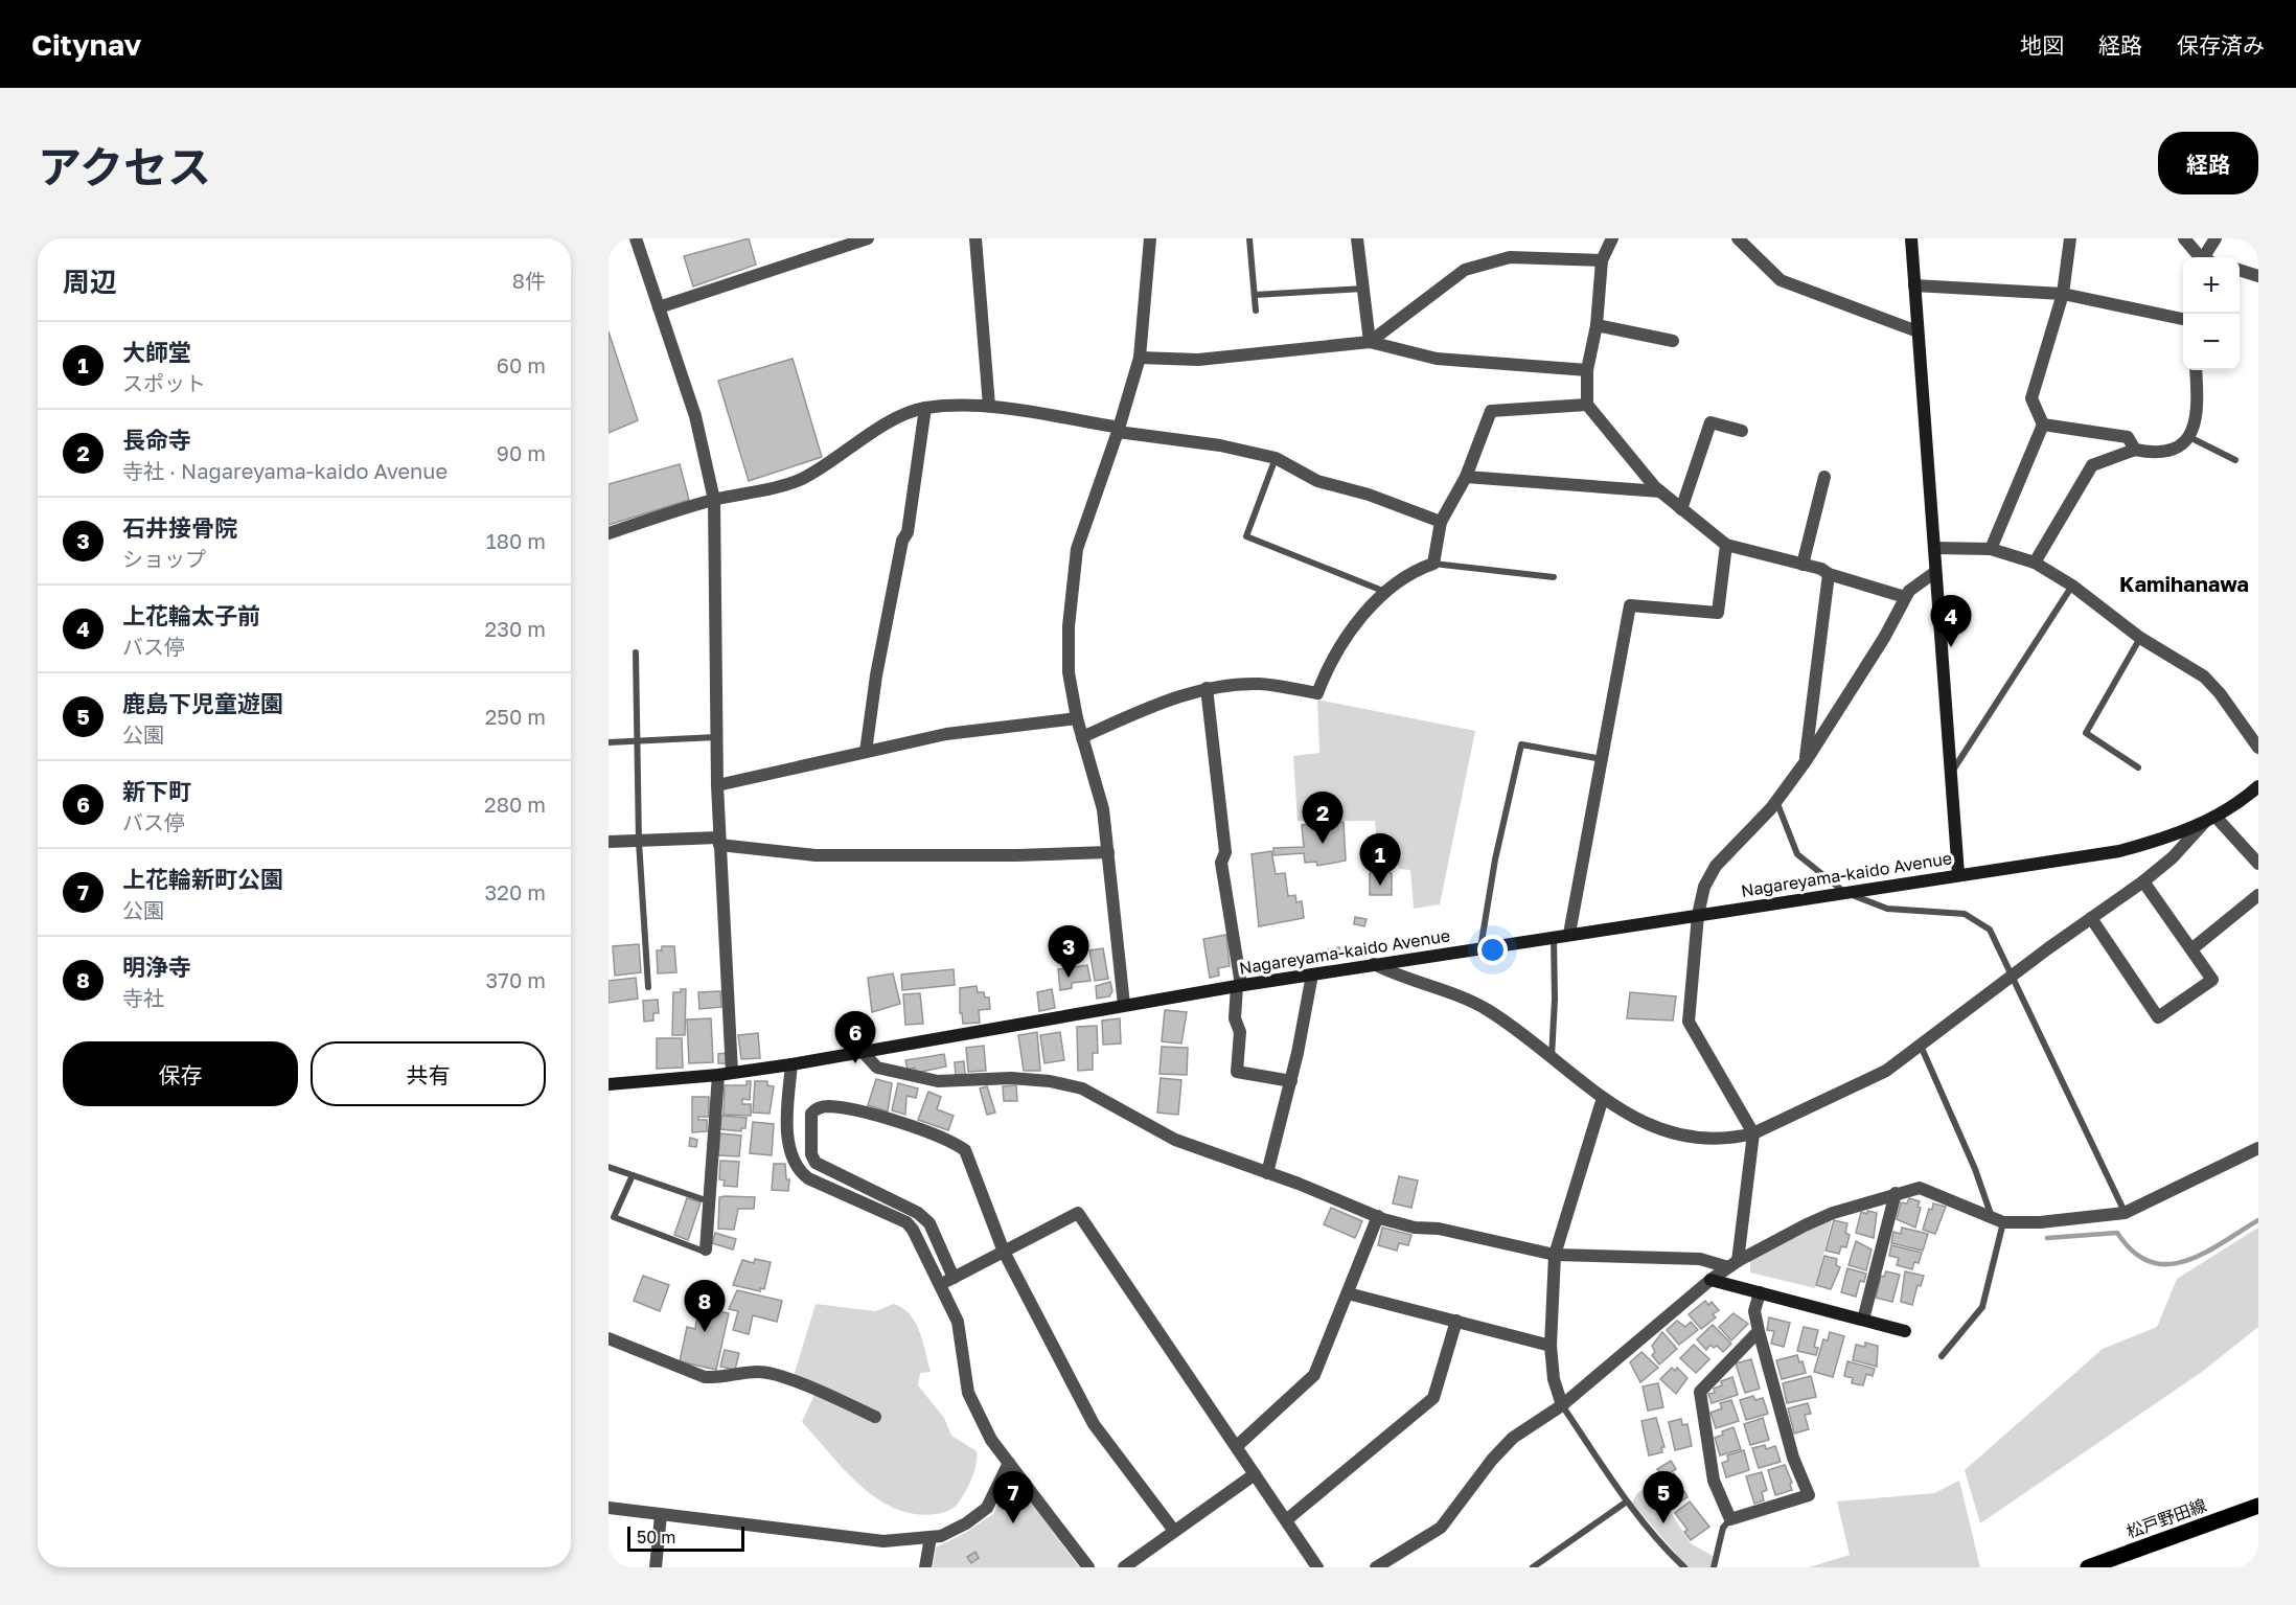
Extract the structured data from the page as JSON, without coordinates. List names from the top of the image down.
{
  "streets": {
    "main road": ["松戸野田線"],
    "street": ["Nagareyama-kaido Avenue"]
  },
  "districts": ["Kamihanawa"],
  "scale_bar": "50 m",
  "page": {
    "header": "Citynav",
    "nav": ["地図", "経路", "保存済み"],
    "title": "アクセス",
    "buttons": [
      "経路",
      ["保存", "共有"]
    ],
    "heading": ["周辺", "8件"],
    "map_buttons": ["+", "−"],
    "list": [
      {
        "mark": "1",
        "name": "大師堂",
        "note": "スポット",
        "value": "60 m"
      },
      {
        "mark": "2",
        "name": "長命寺",
        "note": "寺社 · Nagareyama-kaido Avenue",
        "value": "90 m"
      },
      {
        "mark": "3",
        "name": "石井接骨院",
        "note": "ショップ",
        "value": "180 m"
      },
      {
        "mark": "4",
        "name": "上花輪太子前",
        "note": "バス停",
        "value": "230 m"
      },
      {
        "mark": "5",
        "name": "鹿島下児童遊園",
        "note": "公園",
        "value": "250 m"
      },
      {
        "mark": "6",
        "name": "新下町",
        "note": "バス停",
        "value": "280 m"
      },
      {
        "mark": "7",
        "name": "上花輪新町公園",
        "note": "公園",
        "value": "320 m"
      },
      {
        "mark": "8",
        "name": "明浄寺",
        "note": "寺社",
        "value": "370 m"
      }
    ],
    "pins": [
      "4",
      "2",
      "1",
      "3",
      "6",
      "8",
      "5",
      "7"
    ],
    "scale": "50 m"
  }
}
